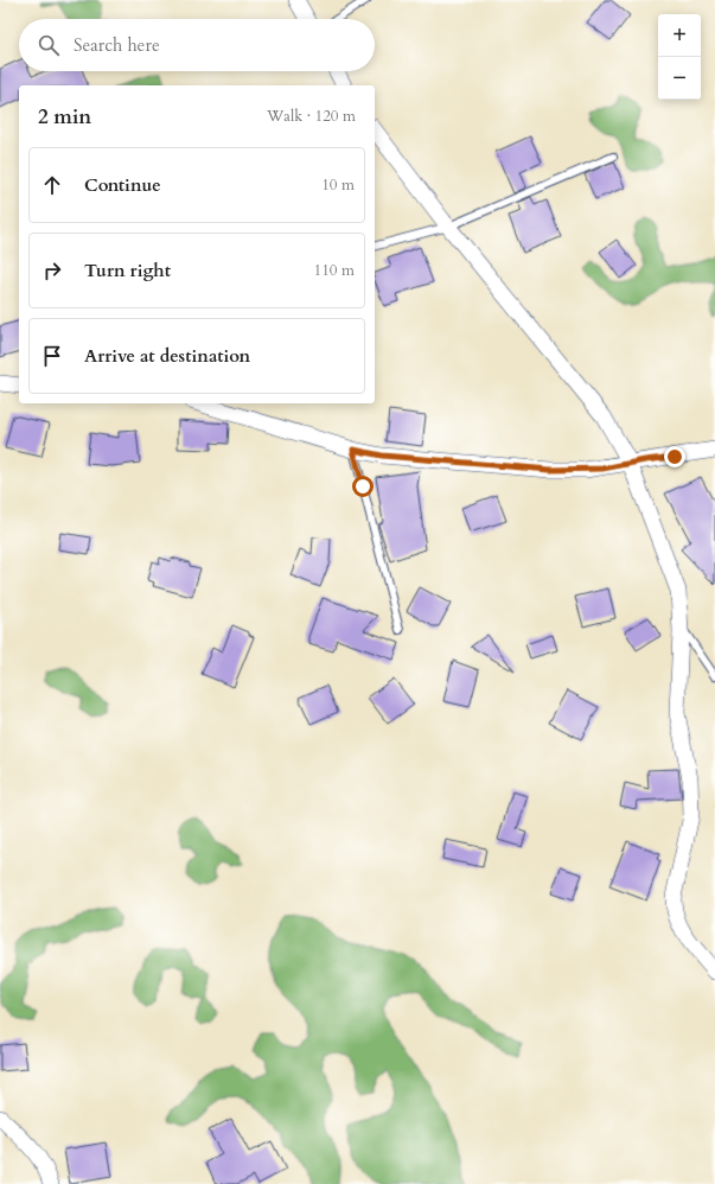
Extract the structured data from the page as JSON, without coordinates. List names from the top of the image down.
{
  "page": {
    "map_buttons": ["+", "−"],
    "search": "Search here",
    "heading": ["2 min", "Walk · 120 m"],
    "list": [
      ["Continue", "10 m"],
      ["Turn right", "110 m"],
      "Arrive at destination"
    ]
  }
}
